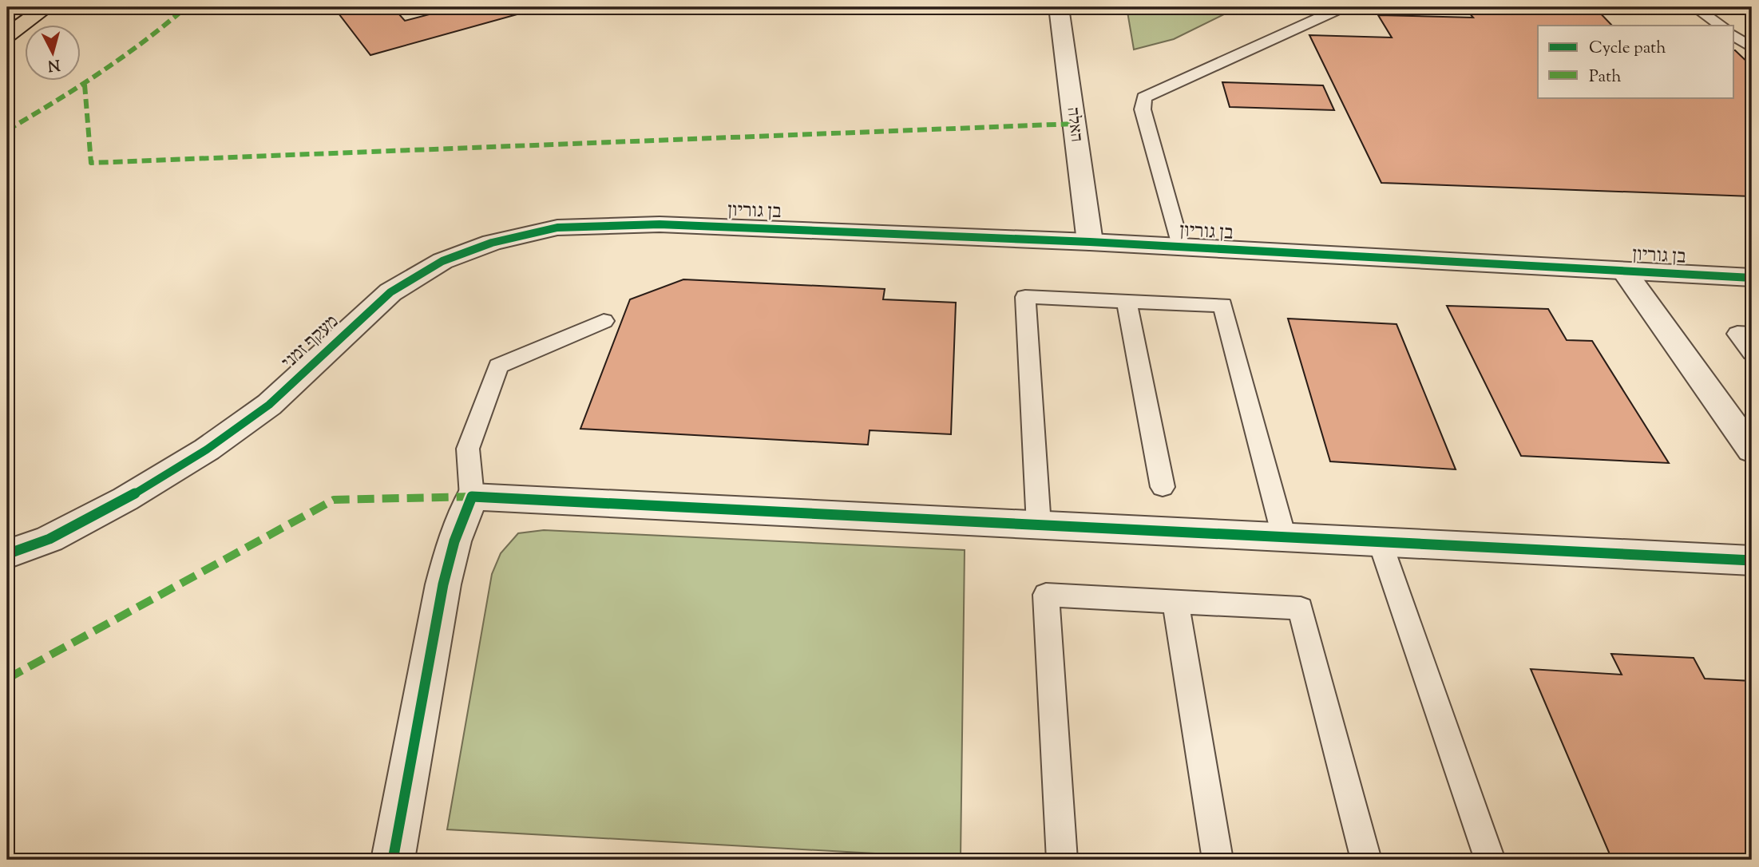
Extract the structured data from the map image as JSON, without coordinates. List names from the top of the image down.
{
  "streets": {
    "street": ["האלה", "בן גוריון", "מעקף זמני"]
  },
  "crossings": [
    ["האלה", "בן גוריון"],
    ["בן גוריון", "מעקף זמני"]
  ],
  "legend": ["Cycle path", "Path"],
  "north": "bottom"
}
